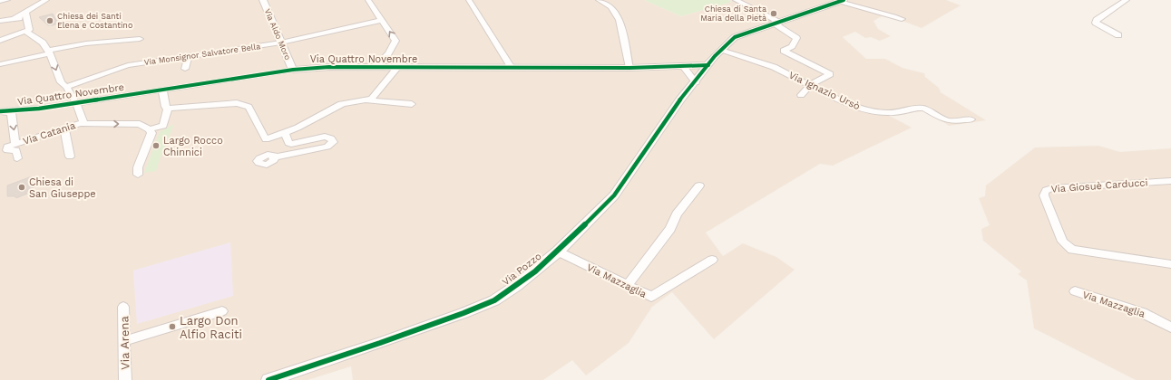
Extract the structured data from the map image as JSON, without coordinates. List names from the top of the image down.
{
  "streets": {
    "street": [
      "Via Aldo Moro",
      "Via Monsignor Salvatore Bella",
      "Via Quattro Novembre",
      "Via Ignazio Ursò",
      "Via Catania",
      "Via Giosuè Carducci",
      "Via Pozzo",
      "Via Mazzaglia",
      "Via Arena"
    ]
  },
  "crossings": [
    ["Via Aldo Moro", "Via Monsignor Salvatore Bella"],
    ["Via Aldo Moro", "Via Quattro Novembre"],
    ["Via Quattro Novembre", "Via Pozzo"],
    ["Via Ignazio Ursò", "Via Pozzo"],
    ["Via Pozzo", "Via Mazzaglia"]
  ],
  "places": [
    "Chiesa di Santa Maria della Pietà",
    "Chiesa dei Santi Elena e Costantino",
    "Largo Rocco Chinnici",
    "Chiesa di San Giuseppe",
    "Largo Don Alfio Raciti"
  ]
}
